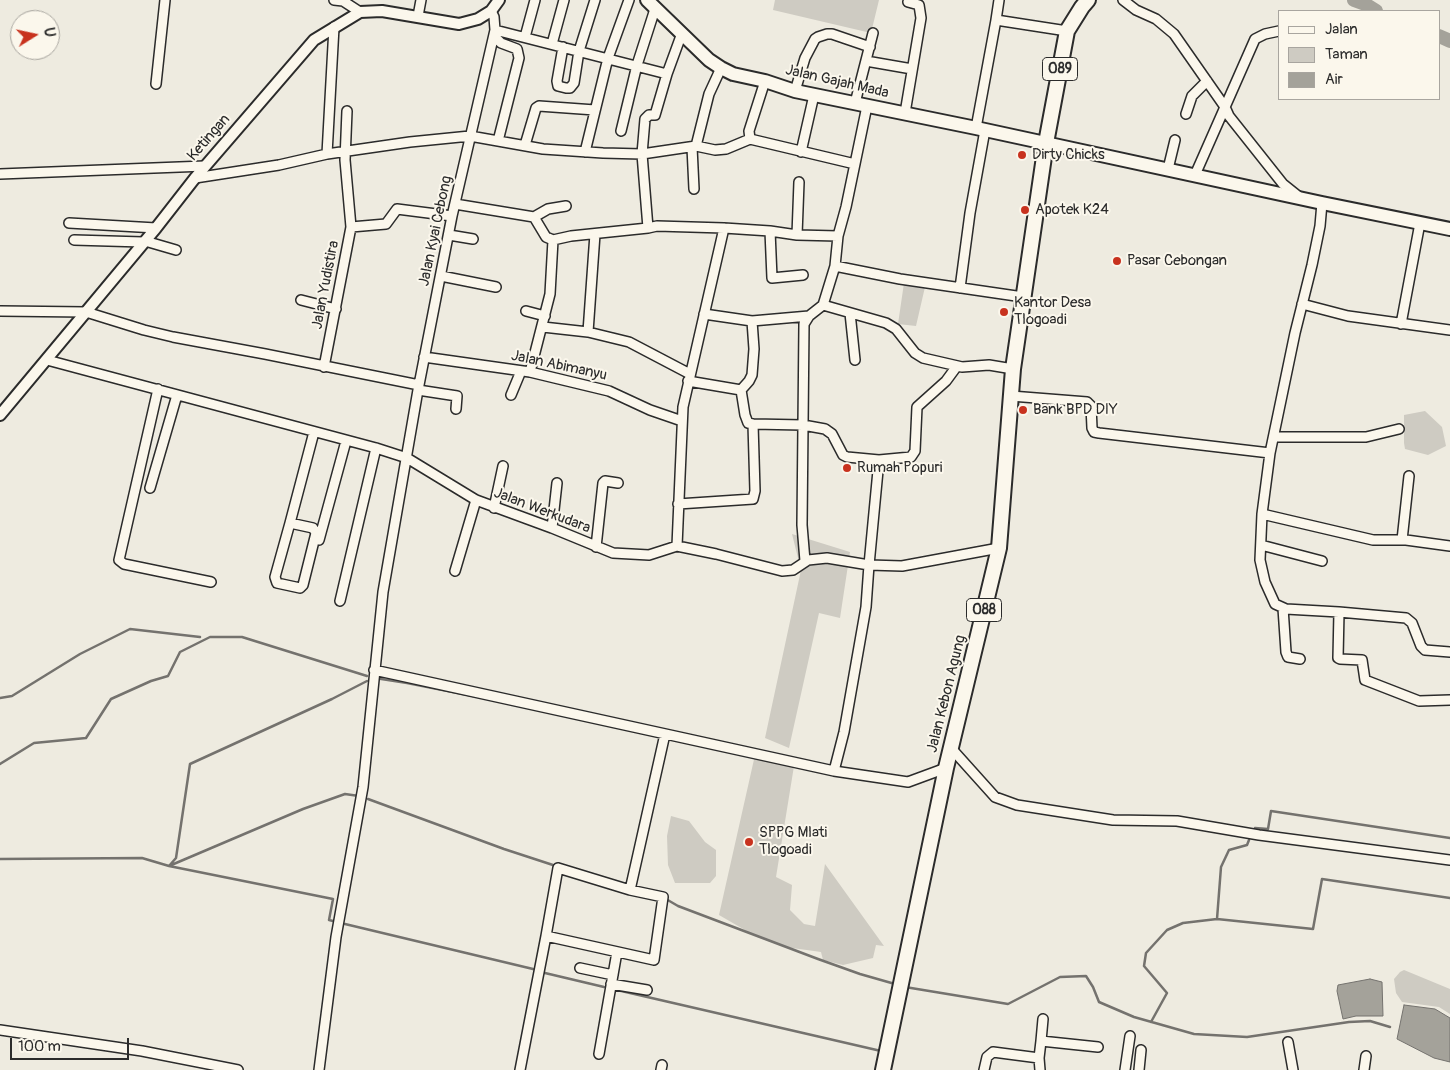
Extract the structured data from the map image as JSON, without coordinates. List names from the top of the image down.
{
  "streets": {
    "main road": [
      "089",
      "Jalan Gajah Mada",
      "088",
      "Jalan Kebon Agung"
    ],
    "street": [
      "Ketingan",
      "Jalan Kyai Cebong",
      "Jalan Yudistira",
      "Jalan Abimanyu",
      "Jalan Werkudara"
    ]
  },
  "crossings": [
    ["089", "Jalan Gajah Mada"],
    ["089", "Jalan Kebon Agung"],
    ["Jalan Gajah Mada", "Jalan Kebon Agung"],
    ["Ketingan", "Jalan Kyai Cebong"],
    ["Ketingan", "Jalan Werkudara"],
    ["Jalan Kyai Cebong", "Jalan Yudistira"],
    ["Jalan Kyai Cebong", "Jalan Abimanyu"],
    ["Jalan Kyai Cebong", "Jalan Werkudara"]
  ],
  "places": [
    "Dirty Chicks",
    "Apotek K24",
    "Pasar Cebongan",
    "Kantor Desa Tlogoadi",
    "Bank BPD DIY",
    "Rumah Popuri",
    "SPPG Mlati Tlogoadi"
  ],
  "legend": ["Jalan", "Taman", "Air"],
  "scale_bar": "100 m",
  "north": "right"
}
